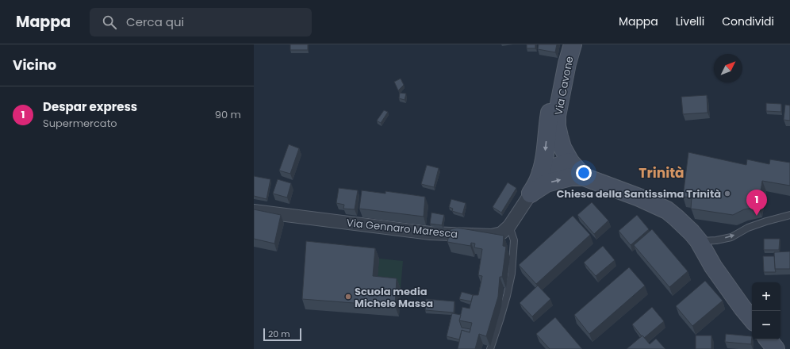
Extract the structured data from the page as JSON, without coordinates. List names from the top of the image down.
{
  "streets": {
    "main road": ["Via Cavone"],
    "street": ["Via Gennaro Maresca"]
  },
  "districts": ["Trinità"],
  "places": ["Chiesa della Santissima Trinità", "Scuola media Michele Massa"],
  "scale_bar": "20 m",
  "north": "top right",
  "page": {
    "header": "Mappa",
    "search": "Cerca qui",
    "nav": ["Mappa", "Livelli", "Condividi"],
    "heading": "Vicino",
    "list": [
      {
        "mark": "1",
        "name": "Despar express",
        "note": "Supermercato",
        "value": "90 m"
      }
    ],
    "pins": "1",
    "map_buttons": ["+", "−"],
    "scale": "20 m"
  }
}
